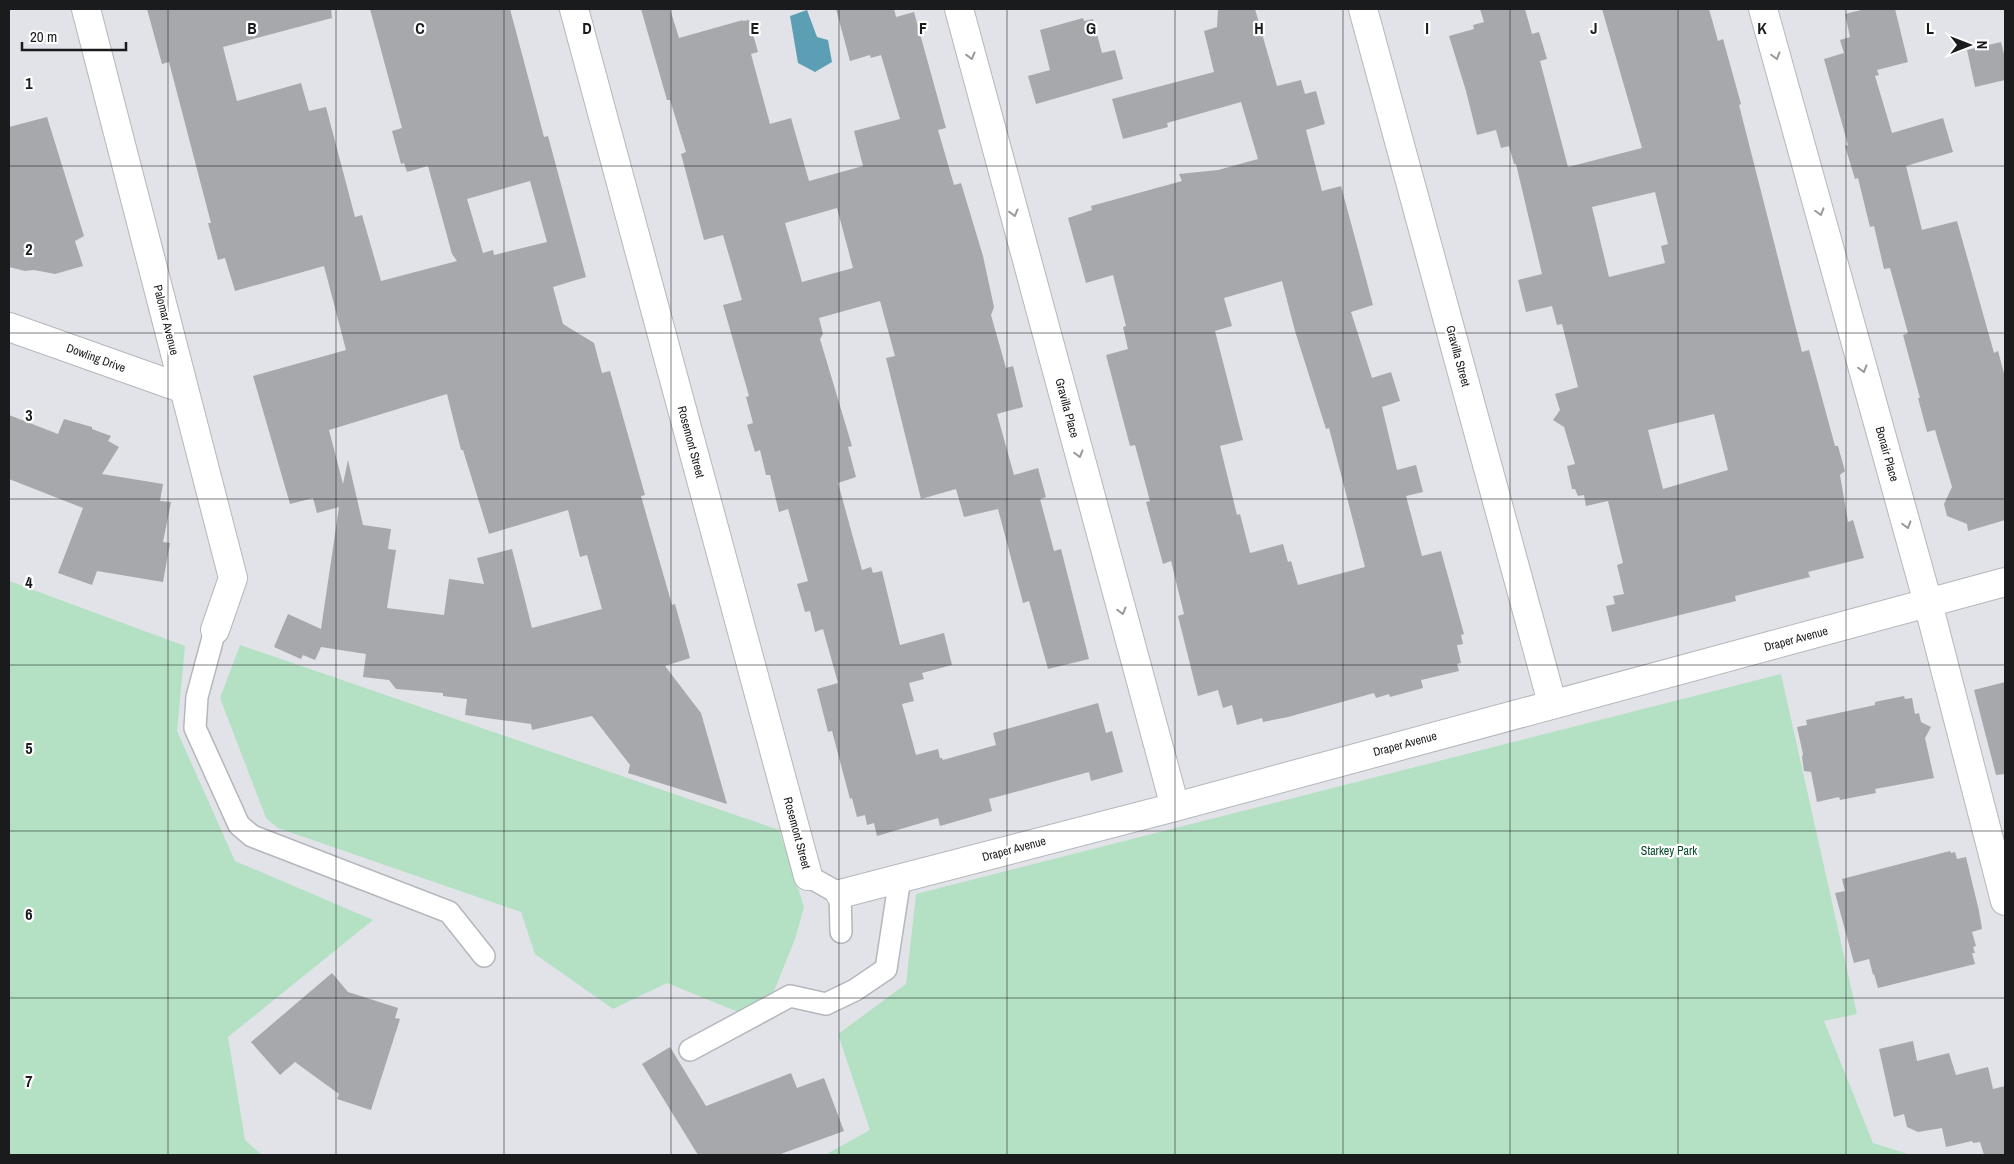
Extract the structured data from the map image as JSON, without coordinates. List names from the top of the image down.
{
  "streets": {
    "street": [
      "Palomar Avenue",
      "Gravilla Street",
      "Dowling Drive",
      "Gravilla Place",
      "Rosemont Street",
      "Bonair Place",
      "Draper Avenue"
    ]
  },
  "crossings": [
    ["Palomar Avenue", "Dowling Drive"],
    ["Gravilla Street", "Draper Avenue"],
    ["Gravilla Place", "Draper Avenue"],
    ["Bonair Place", "Draper Avenue"]
  ],
  "one_way": ["Gravilla Place", "Bonair Place"],
  "parks": ["Starkey Park"],
  "scale_bar": "20 m",
  "north": "right",
  "grid": {
    "columns": [
      "B",
      "C",
      "D",
      "E",
      "F",
      "G",
      "H",
      "I",
      "J",
      "K",
      "L"
    ],
    "rows": [
      "1",
      "2",
      "3",
      "4",
      "5",
      "6",
      "7"
    ]
  }
}
